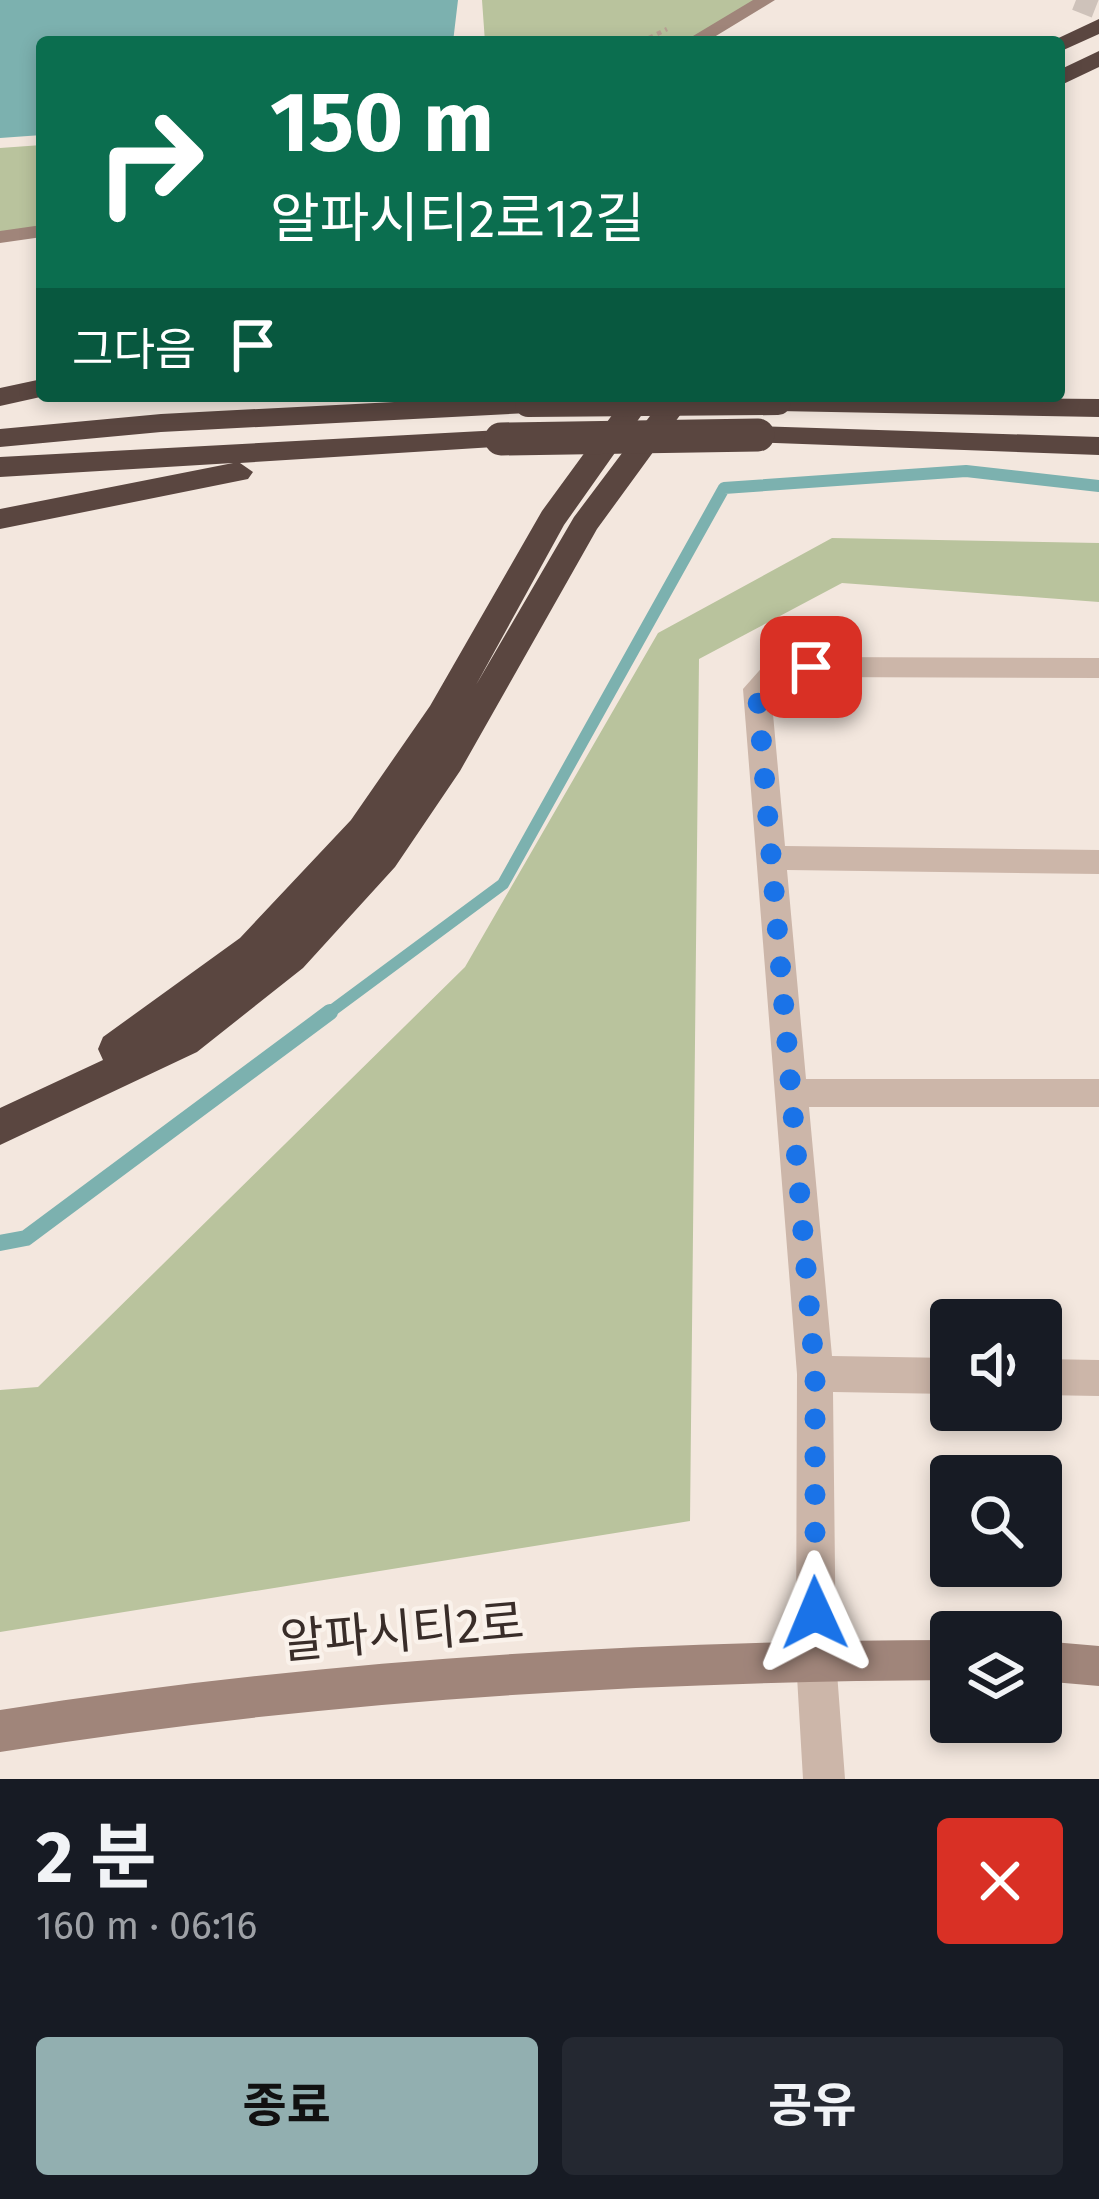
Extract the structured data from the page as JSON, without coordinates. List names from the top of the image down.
{
  "streets": {
    "street": ["알파시티2로"]
  },
  "page": {
    "turn": ["150 m", "알파시티2로12길"],
    "then": "그다음",
    "heading": ["2 분", "160 m · 06:16"],
    "buttons": ["종료", "공유"]
  }
}
